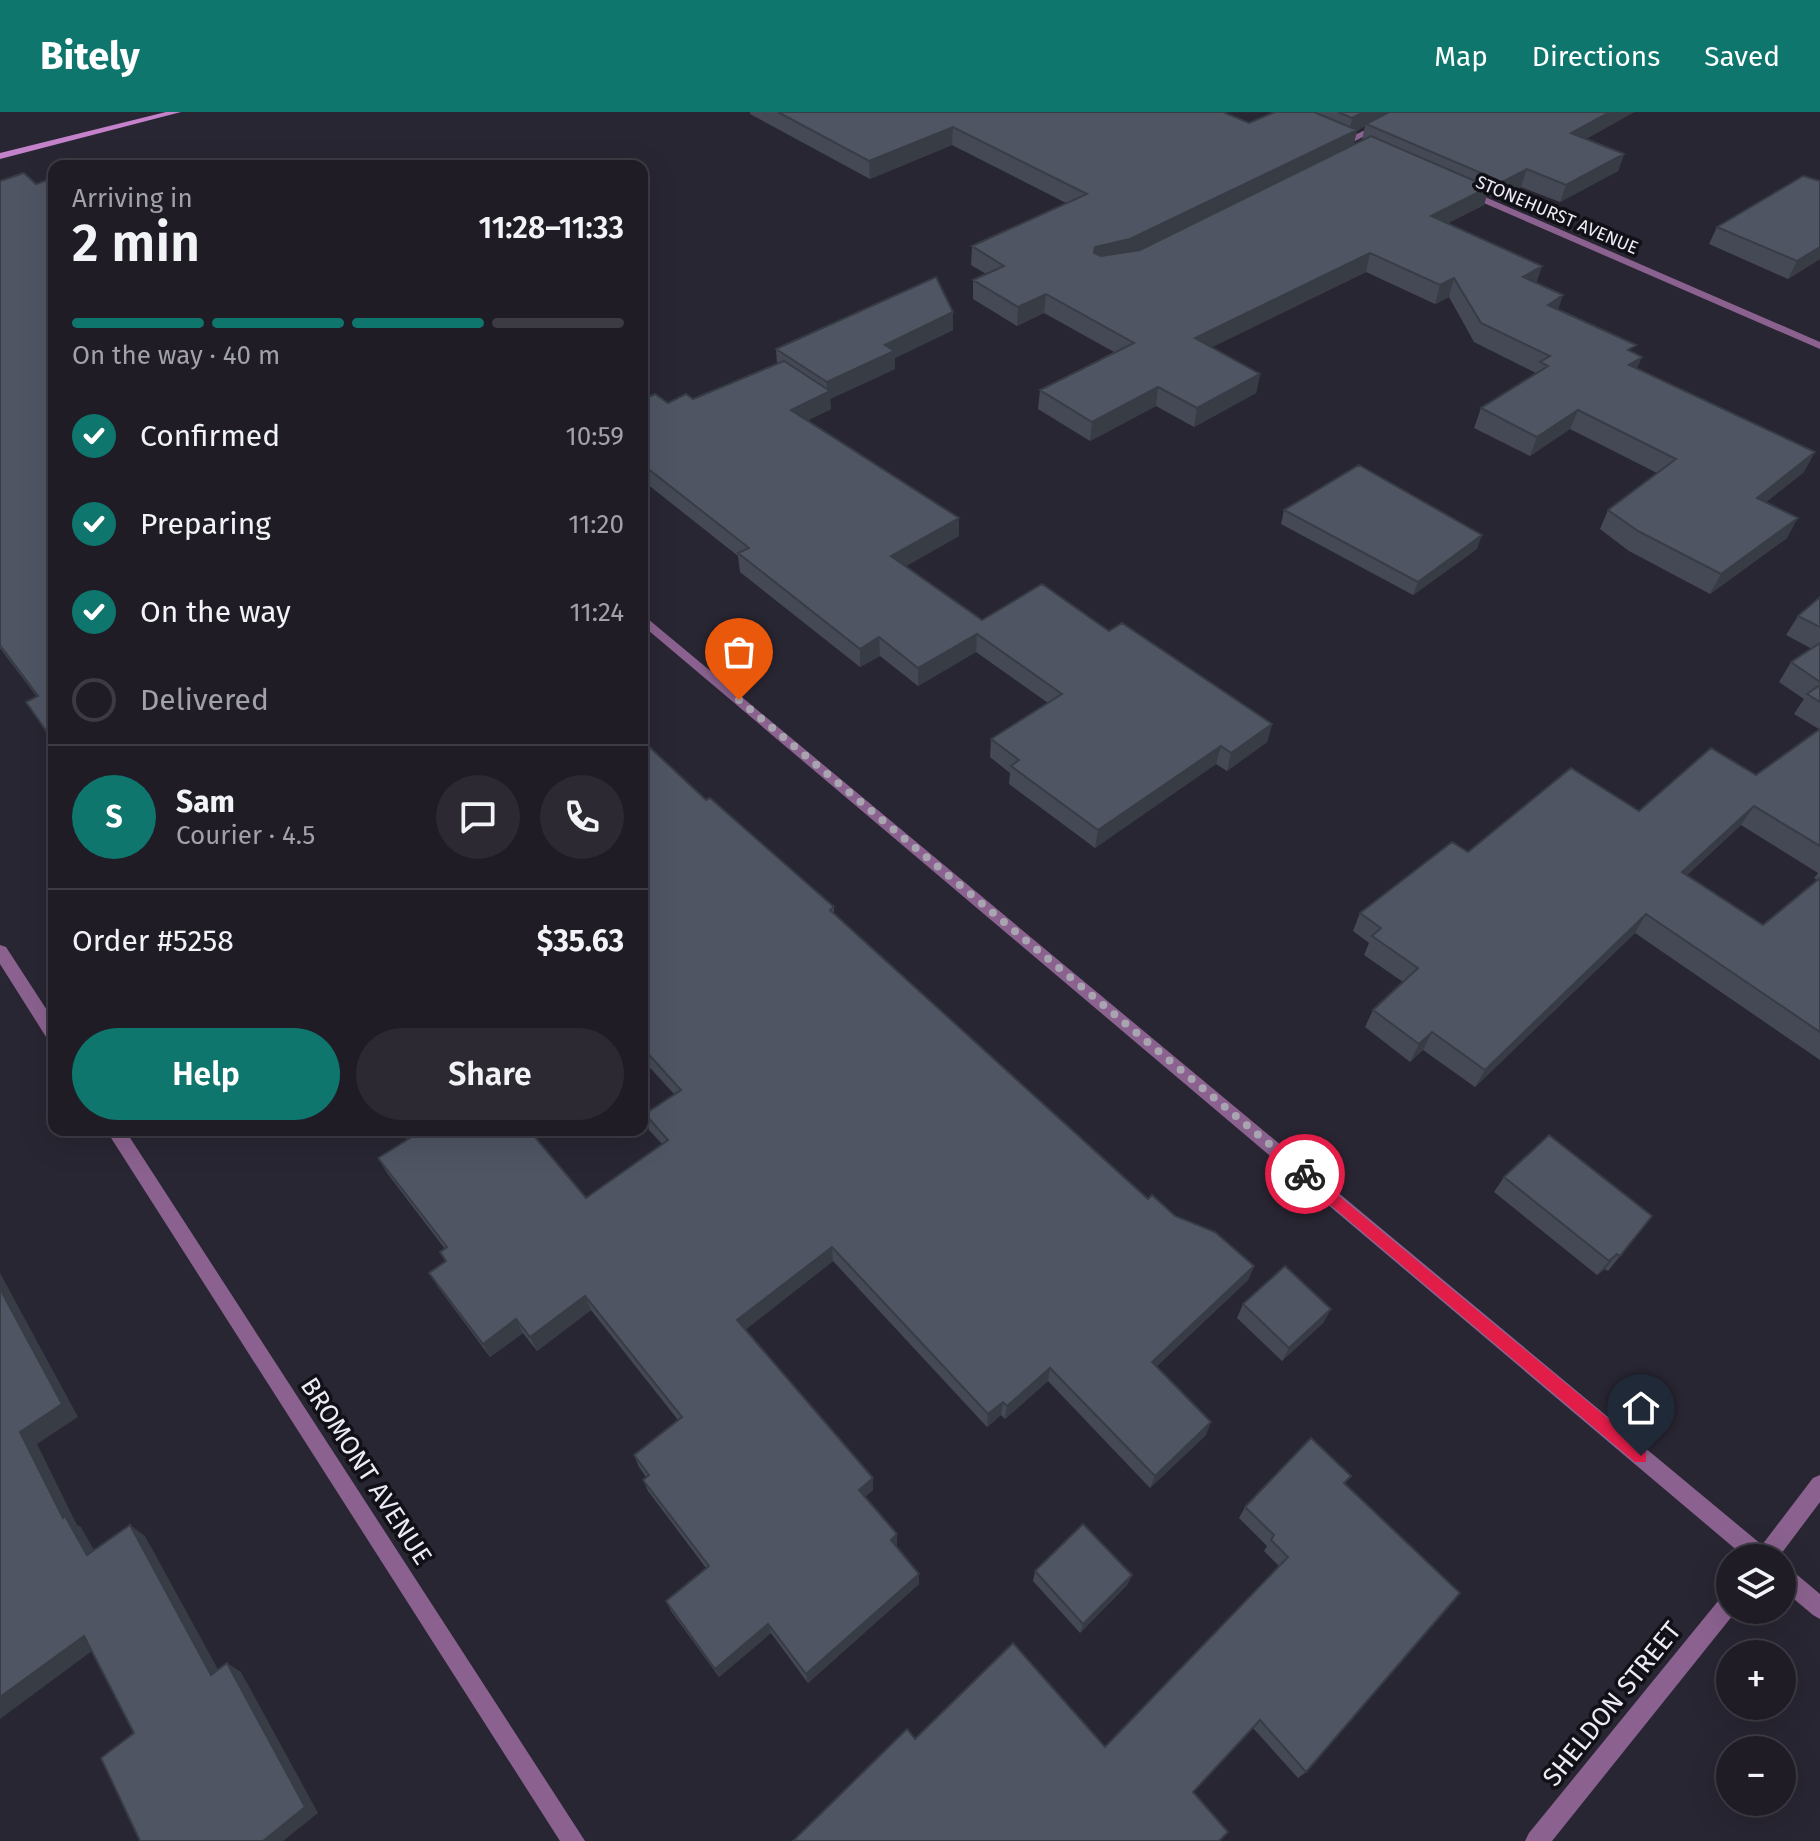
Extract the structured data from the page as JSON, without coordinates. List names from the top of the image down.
{
  "streets": {
    "street": ["STONEHURST AVENUE", "BROMONT AVENUE", "SHELDON STREET"]
  },
  "page": {
    "header": "Bitely",
    "nav": ["Map", "Directions", "Saved"],
    "heading": ["2 min", "Arriving in", "11:28–11:33"],
    "panel": [
      "Sam",
      "Courier · 4.5",
      "Order #5258",
      "$35.63"
    ],
    "bar": "On the way · 40 m",
    "list": [
      ["Confirmed", "10:59"],
      ["Preparing", "11:20"],
      ["On the way", "11:24"],
      "Delivered"
    ],
    "round": "S",
    "buttons": ["Help", "Share"],
    "map_buttons": ["+", "−"]
  }
}
